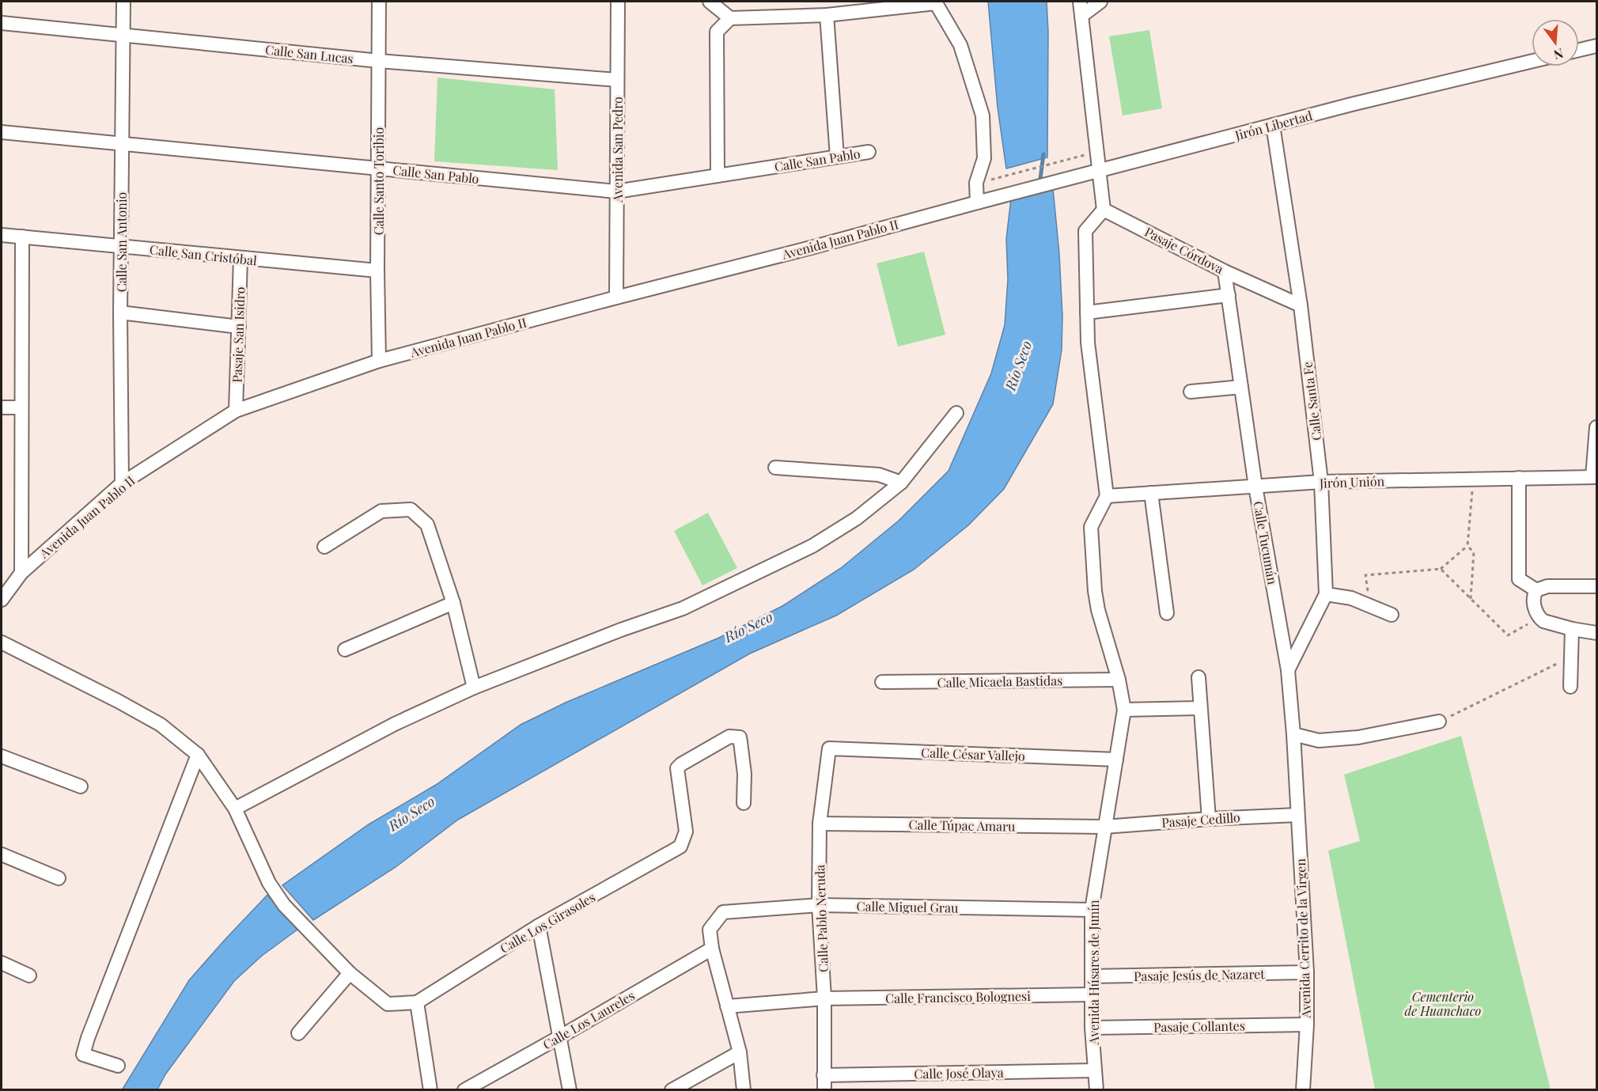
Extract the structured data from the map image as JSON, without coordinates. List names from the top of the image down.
{
  "streets": {
    "street": [
      "Calle San Lucas",
      "Jirón Libertad",
      "Avenida San Pedro",
      "Calle San Pablo",
      "Calle Santo Toribio",
      "Avenida Juan Pablo II",
      "Calle San Antonio",
      "Pasaje Córdova",
      "Calle San Cristóbal",
      "Pasaje San Isidro",
      "Calle Santa Fe",
      "Jirón Unión",
      "Calle Tucumán",
      "Calle Micaela Bastidas",
      "Calle César Vallejo",
      "Pasaje Cedillo",
      "Calle Túpac Amaru",
      "Calle Miguel Grau",
      "Calle Pablo Neruda",
      "Calle Los Girasoles",
      "Avenida Cerrito de la Virgen",
      "Avenida Húsares de Junín",
      "Pasaje Jesús de Nazaret",
      "Calle Francisco Bolognesi",
      "Calle Los Laureles",
      "Pasaje Collantes",
      "Calle José Olaya"
    ]
  },
  "crossings": [
    ["Calle San Lucas", "Avenida San Pedro"],
    ["Calle San Lucas", "Calle Santo Toribio"],
    ["Calle San Lucas", "Calle San Antonio"],
    ["Jirón Libertad", "Avenida Juan Pablo II"],
    ["Jirón Libertad", "Calle Santa Fe"],
    ["Avenida San Pedro", "Calle San Pablo"],
    ["Avenida San Pedro", "Avenida Juan Pablo II"],
    ["Calle San Pablo", "Calle Santo Toribio"],
    ["Calle San Pablo", "Calle San Antonio"],
    ["Calle Santo Toribio", "Avenida Juan Pablo II"],
    ["Calle Santo Toribio", "Calle San Cristóbal"],
    ["Avenida Juan Pablo II", "Calle San Antonio"],
    ["Avenida Juan Pablo II", "Pasaje San Isidro"],
    ["Calle San Antonio", "Calle San Cristóbal"],
    ["Pasaje Córdova", "Calle Santa Fe"],
    ["Pasaje Córdova", "Calle Tucumán"],
    ["Calle San Cristóbal", "Pasaje San Isidro"],
    ["Calle Santa Fe", "Jirón Unión"],
    ["Calle Santa Fe", "Calle Tucumán"],
    ["Jirón Unión", "Calle Tucumán"],
    ["Jirón Unión", "Avenida Húsares de Junín"],
    ["Calle Tucumán", "Pasaje Cedillo"],
    ["Calle Tucumán", "Avenida Cerrito de la Virgen"],
    ["Calle Micaela Bastidas", "Avenida Húsares de Junín"],
    ["Calle César Vallejo", "Calle Pablo Neruda"],
    ["Calle César Vallejo", "Avenida Húsares de Junín"],
    ["Pasaje Cedillo", "Calle Túpac Amaru"],
    ["Pasaje Cedillo", "Avenida Cerrito de la Virgen"],
    ["Pasaje Cedillo", "Avenida Húsares de Junín"],
    ["Calle Túpac Amaru", "Calle Pablo Neruda"],
    ["Calle Túpac Amaru", "Avenida Húsares de Junín"],
    ["Calle Miguel Grau", "Calle Pablo Neruda"],
    ["Calle Miguel Grau", "Avenida Húsares de Junín"],
    ["Calle Miguel Grau", "Calle Los Laureles"],
    ["Calle Pablo Neruda", "Calle Francisco Bolognesi"],
    ["Calle Pablo Neruda", "Calle José Olaya"],
    ["Avenida Cerrito de la Virgen", "Pasaje Jesús de Nazaret"],
    ["Avenida Cerrito de la Virgen", "Pasaje Collantes"],
    ["Avenida Húsares de Junín", "Pasaje Jesús de Nazaret"],
    ["Avenida Húsares de Junín", "Calle Francisco Bolognesi"],
    ["Avenida Húsares de Junín", "Pasaje Collantes"],
    ["Avenida Húsares de Junín", "Calle José Olaya"]
  ],
  "water": ["Río Seco"],
  "parks": ["Cementerio de Huanchaco"],
  "north": "bottom"
}
